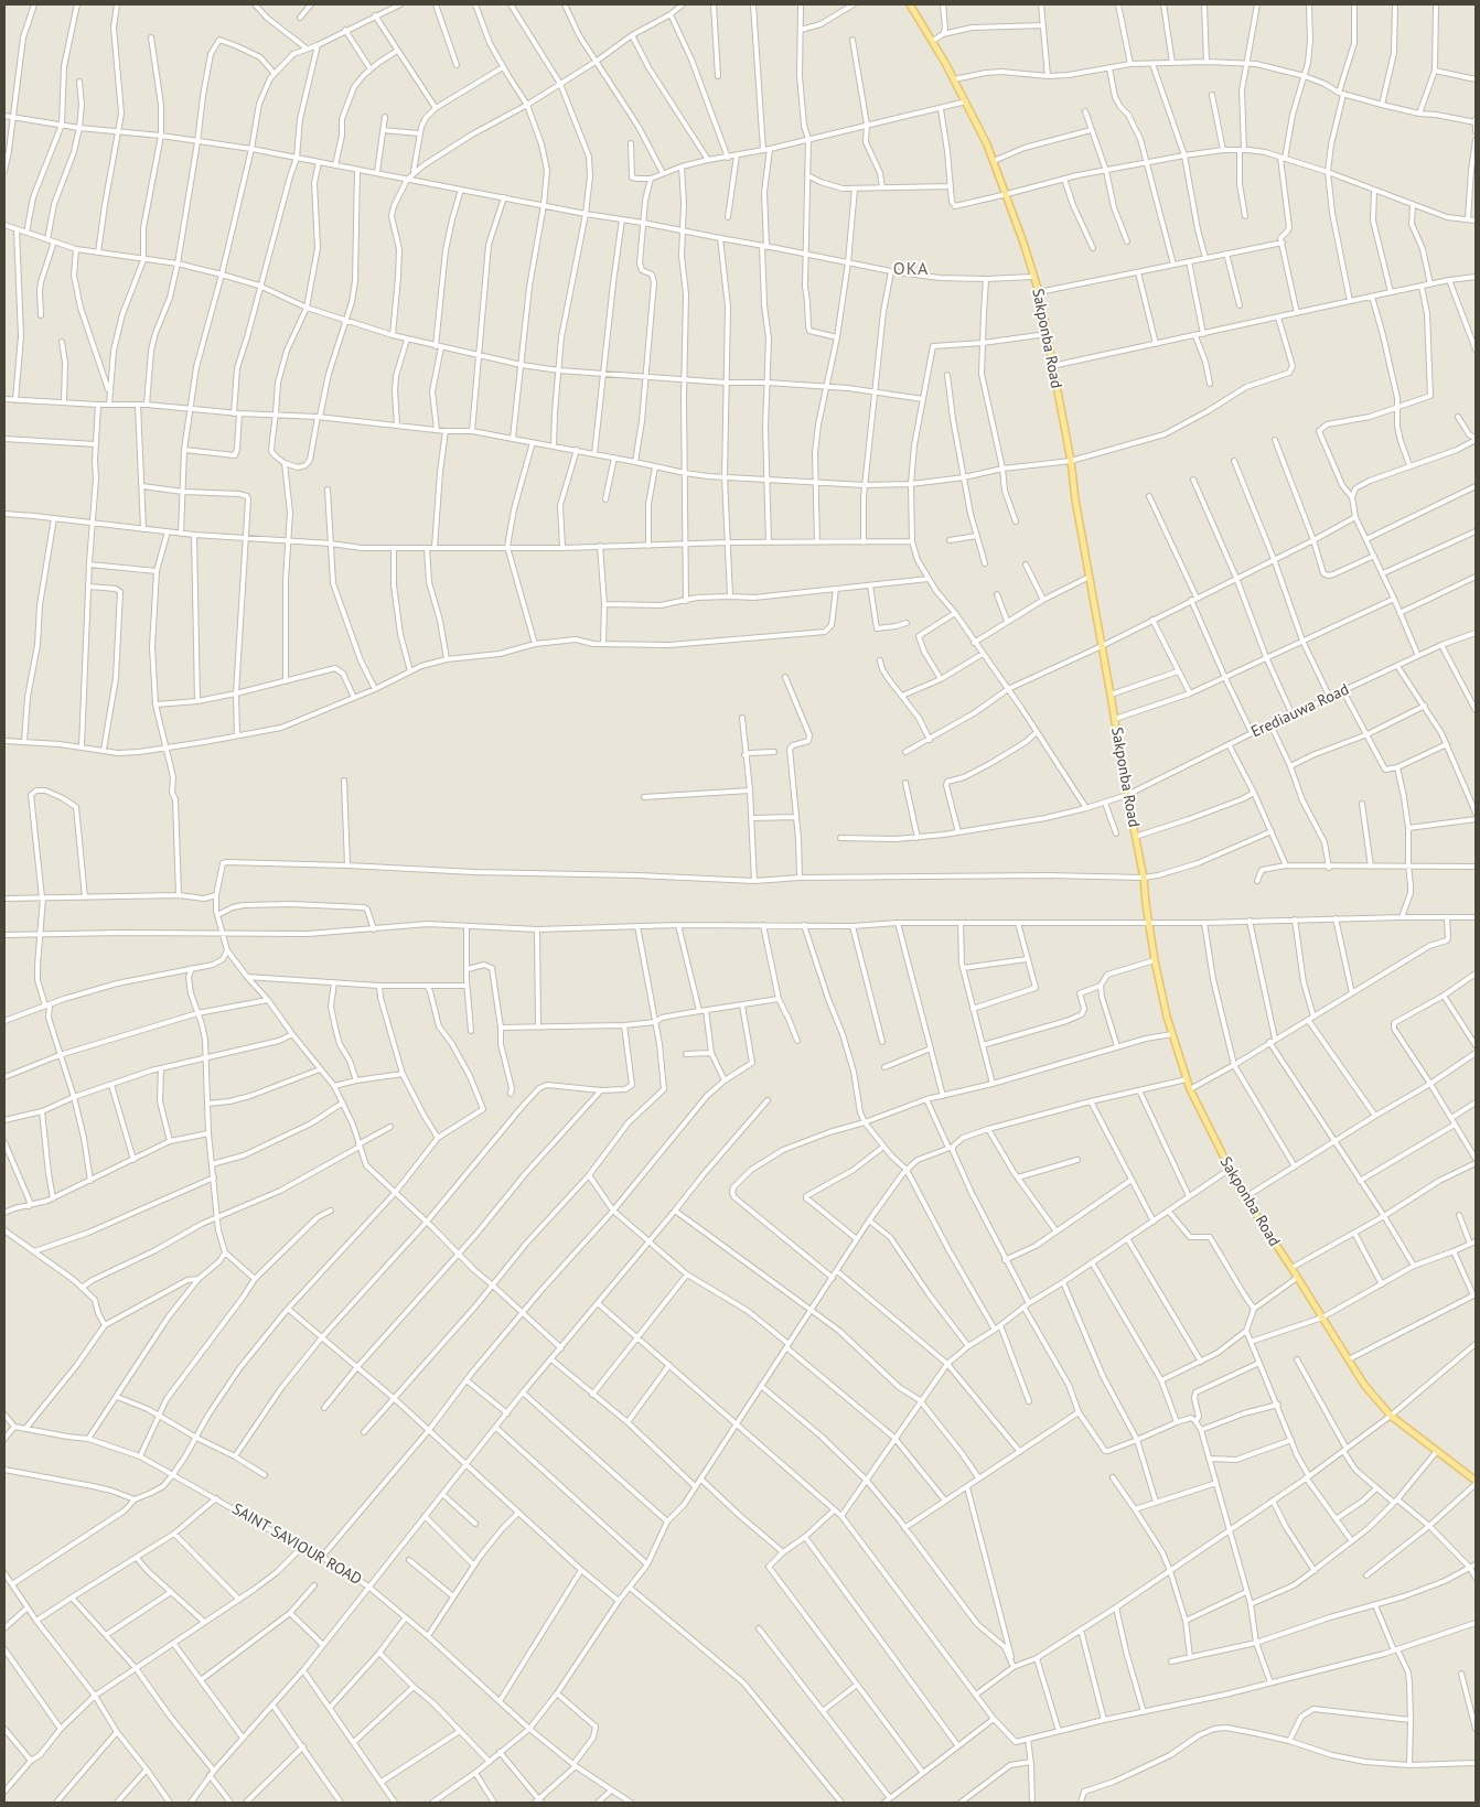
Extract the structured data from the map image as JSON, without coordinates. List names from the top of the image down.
{
  "streets": {
    "main road": ["Sakponba Road"],
    "street": ["Erediauwa Road", "SAINT SAVIOUR ROAD"]
  },
  "crossings": [
    ["Sakponba Road", "Erediauwa Road"]
  ],
  "districts": ["OKA"]
}
